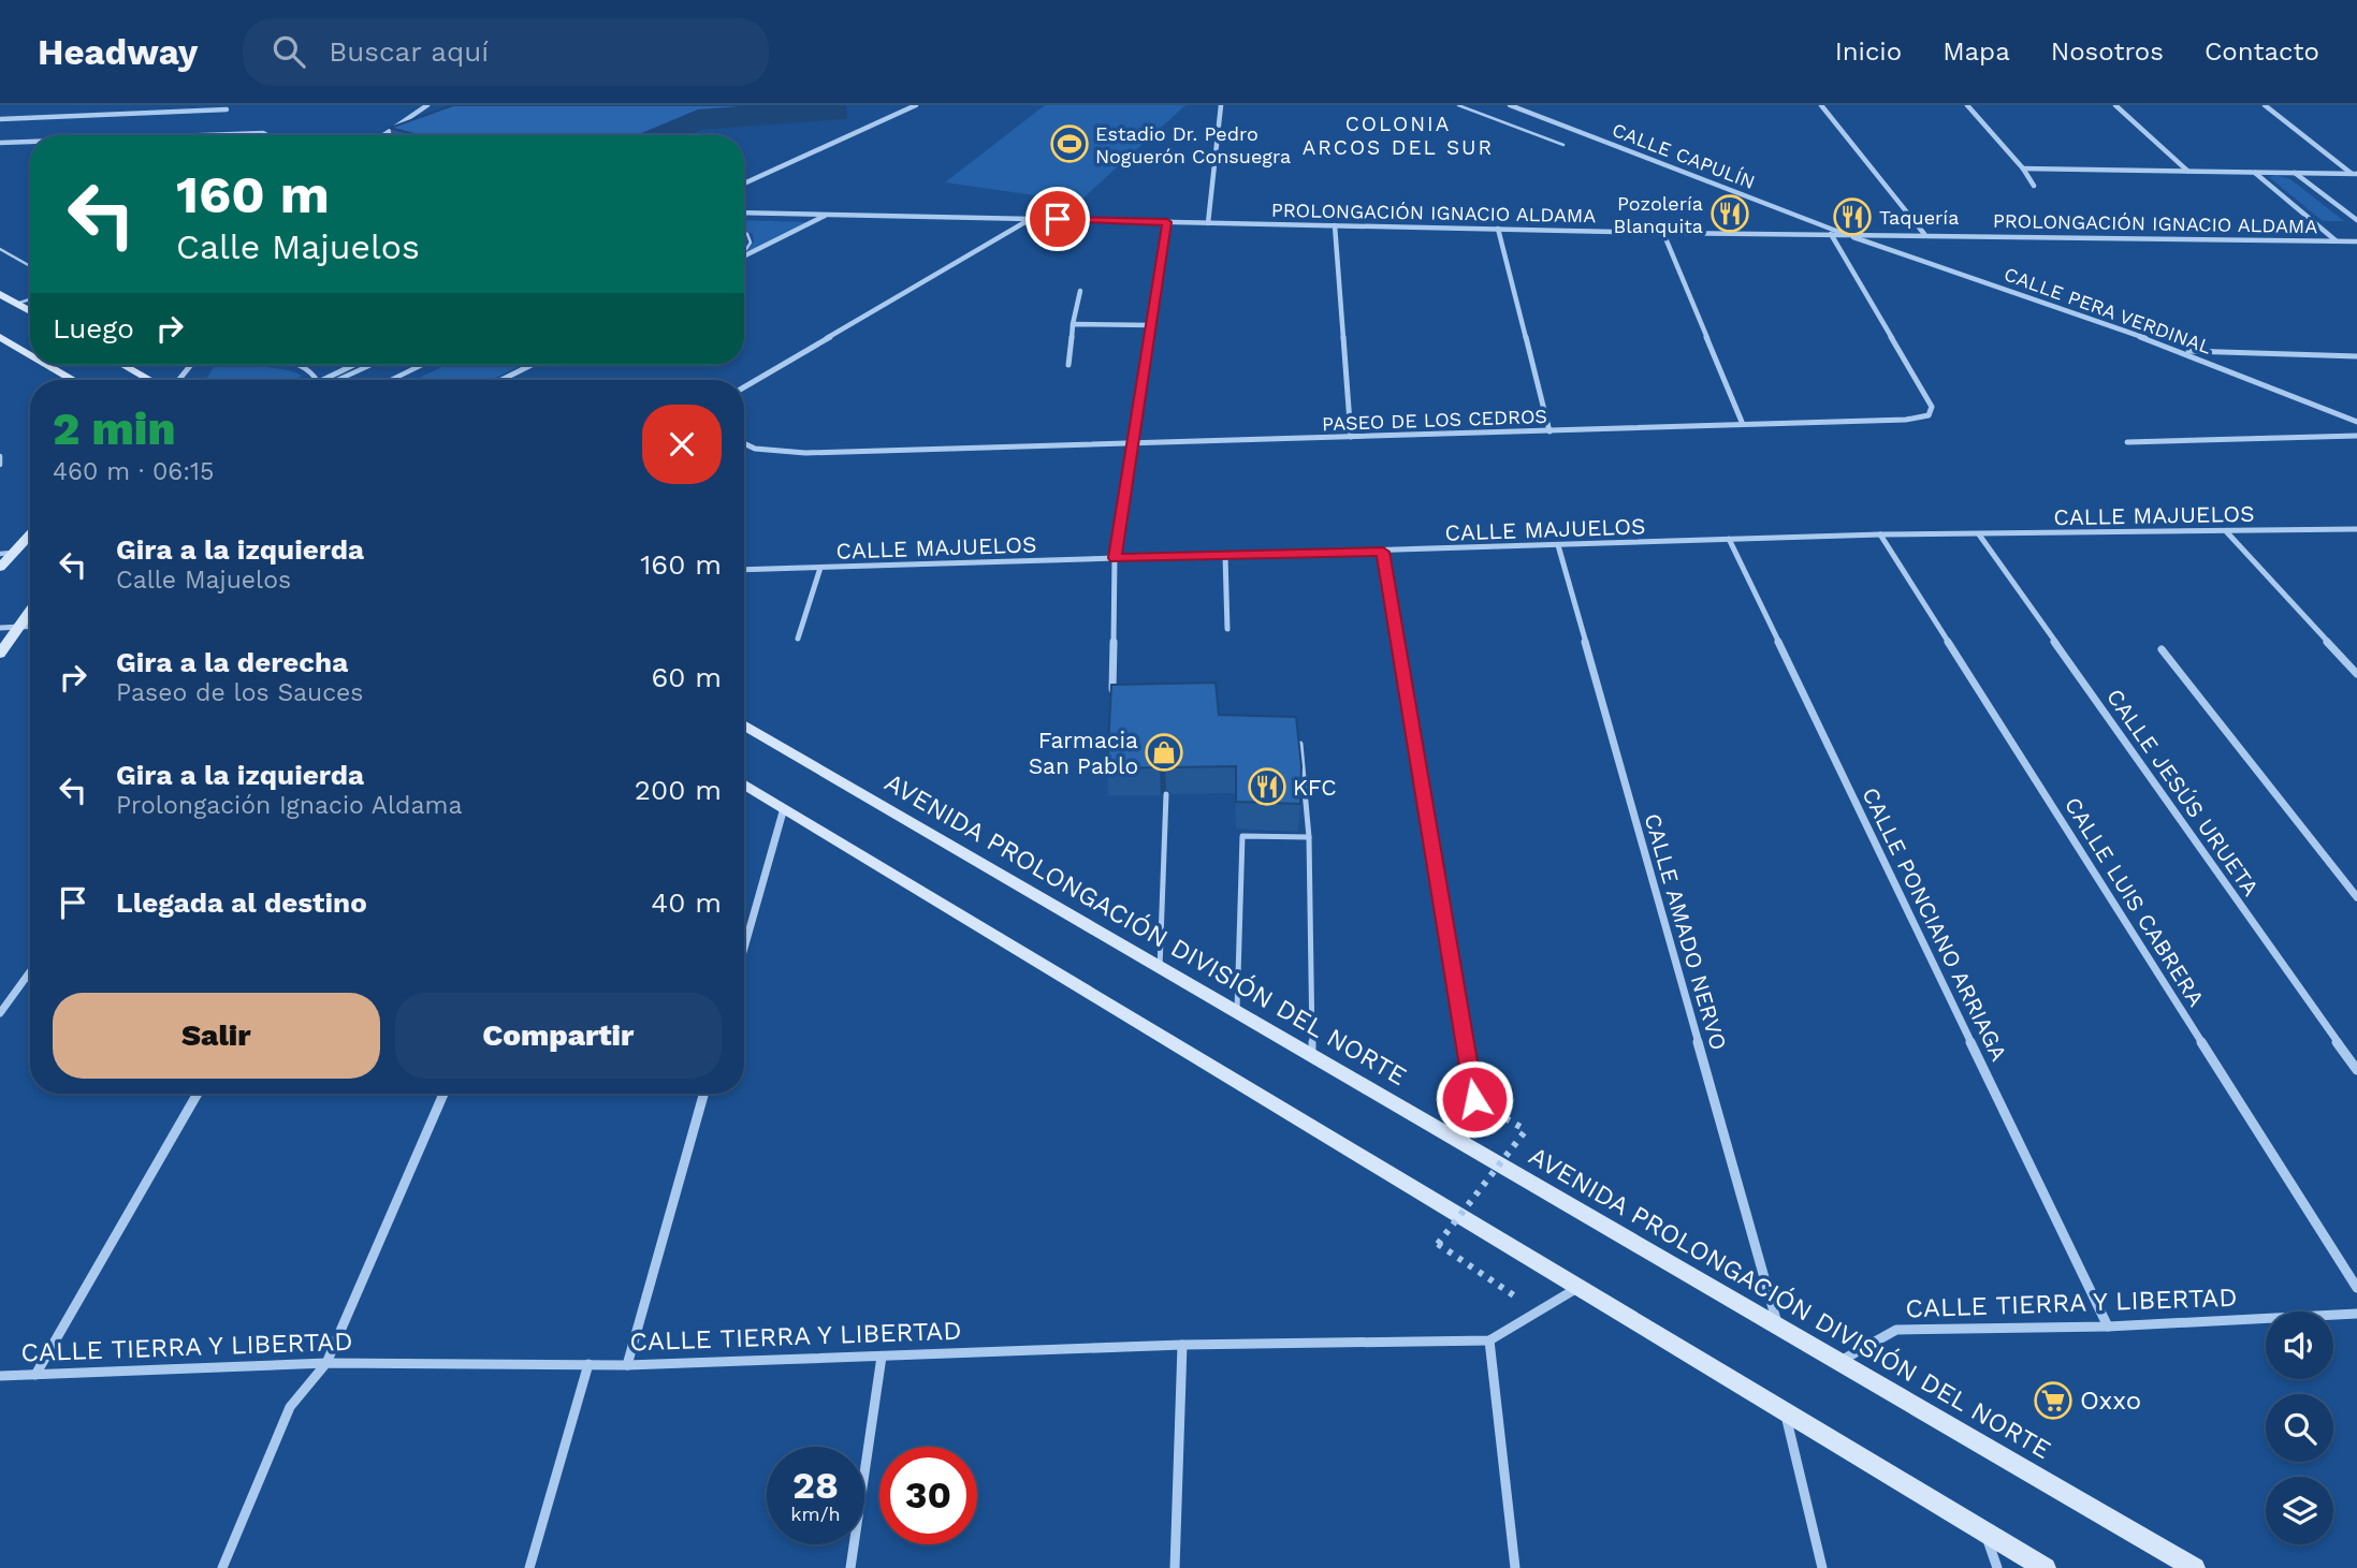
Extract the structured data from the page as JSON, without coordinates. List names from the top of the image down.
{
  "streets": {
    "main road": ["AVENIDA PROLONGACIÓN DIVISIÓN DEL NORTE"],
    "street": [
      "CALLE CAPULÍN",
      "PROLONGACIÓN IGNACIO ALDAMA",
      "CALLE PERA VERDINAL",
      "PASEO DE LOS CEDROS",
      "CALLE MAJUELOS",
      "CALLE JESÚS URUETA",
      "CALLE LUIS CABRERA",
      "CALLE PONCIANO ARRIAGA",
      "CALLE AMADO NERVO",
      "CALLE TIERRA Y LIBERTAD"
    ]
  },
  "crossings": [
    ["CALLE CAPULÍN", "PROLONGACIÓN IGNACIO ALDAMA"],
    ["CALLE CAPULÍN", "CALLE PERA VERDINAL"],
    ["PROLONGACIÓN IGNACIO ALDAMA", "CALLE PERA VERDINAL"],
    ["PROLONGACIÓN IGNACIO ALDAMA", "PASEO DE LOS CEDROS"],
    ["CALLE MAJUELOS", "CALLE JESÚS URUETA"],
    ["CALLE MAJUELOS", "CALLE LUIS CABRERA"],
    ["CALLE MAJUELOS", "CALLE PONCIANO ARRIAGA"],
    ["CALLE MAJUELOS", "CALLE AMADO NERVO"],
    ["CALLE PONCIANO ARRIAGA", "CALLE TIERRA Y LIBERTAD"],
    ["AVENIDA PROLONGACIÓN DIVISIÓN DEL NORTE", "CALLE AMADO NERVO"],
    ["AVENIDA PROLONGACIÓN DIVISIÓN DEL NORTE", "CALLE TIERRA Y LIBERTAD"]
  ],
  "districts": ["COLONIA ARCOS DEL SUR"],
  "places": {
    "sports": ["Estadio Dr. Pedro Noguerón Consuegra"],
    "restaurant": ["Pozolería Blanquita", "Taquería", "KFC"],
    "shop": ["Farmacia San Pablo"],
    "supermarket": ["Oxxo"]
  },
  "page": {
    "header": "Headway",
    "search": "Buscar aquí",
    "nav": [
      "Inicio",
      "Mapa",
      "Nosotros",
      "Contacto"
    ],
    "turn": ["160 m", "Calle Majuelos"],
    "then": "Luego",
    "heading": ["2 min", "460 m · 06:15"],
    "list": [
      {
        "name": "Gira a la izquierda",
        "note": "Calle Majuelos",
        "value": "160 m"
      },
      {
        "name": "Gira a la derecha",
        "note": "Paseo de los Sauces",
        "value": "60 m"
      },
      {
        "name": "Gira a la izquierda",
        "note": "Prolongación Ignacio Aldama",
        "value": "200 m"
      },
      {
        "name": "Llegada al destino",
        "value": "40 m"
      }
    ],
    "buttons": ["Salir", "Compartir"],
    "speed": "28 km/h",
    "limit": "30"
  }
}
